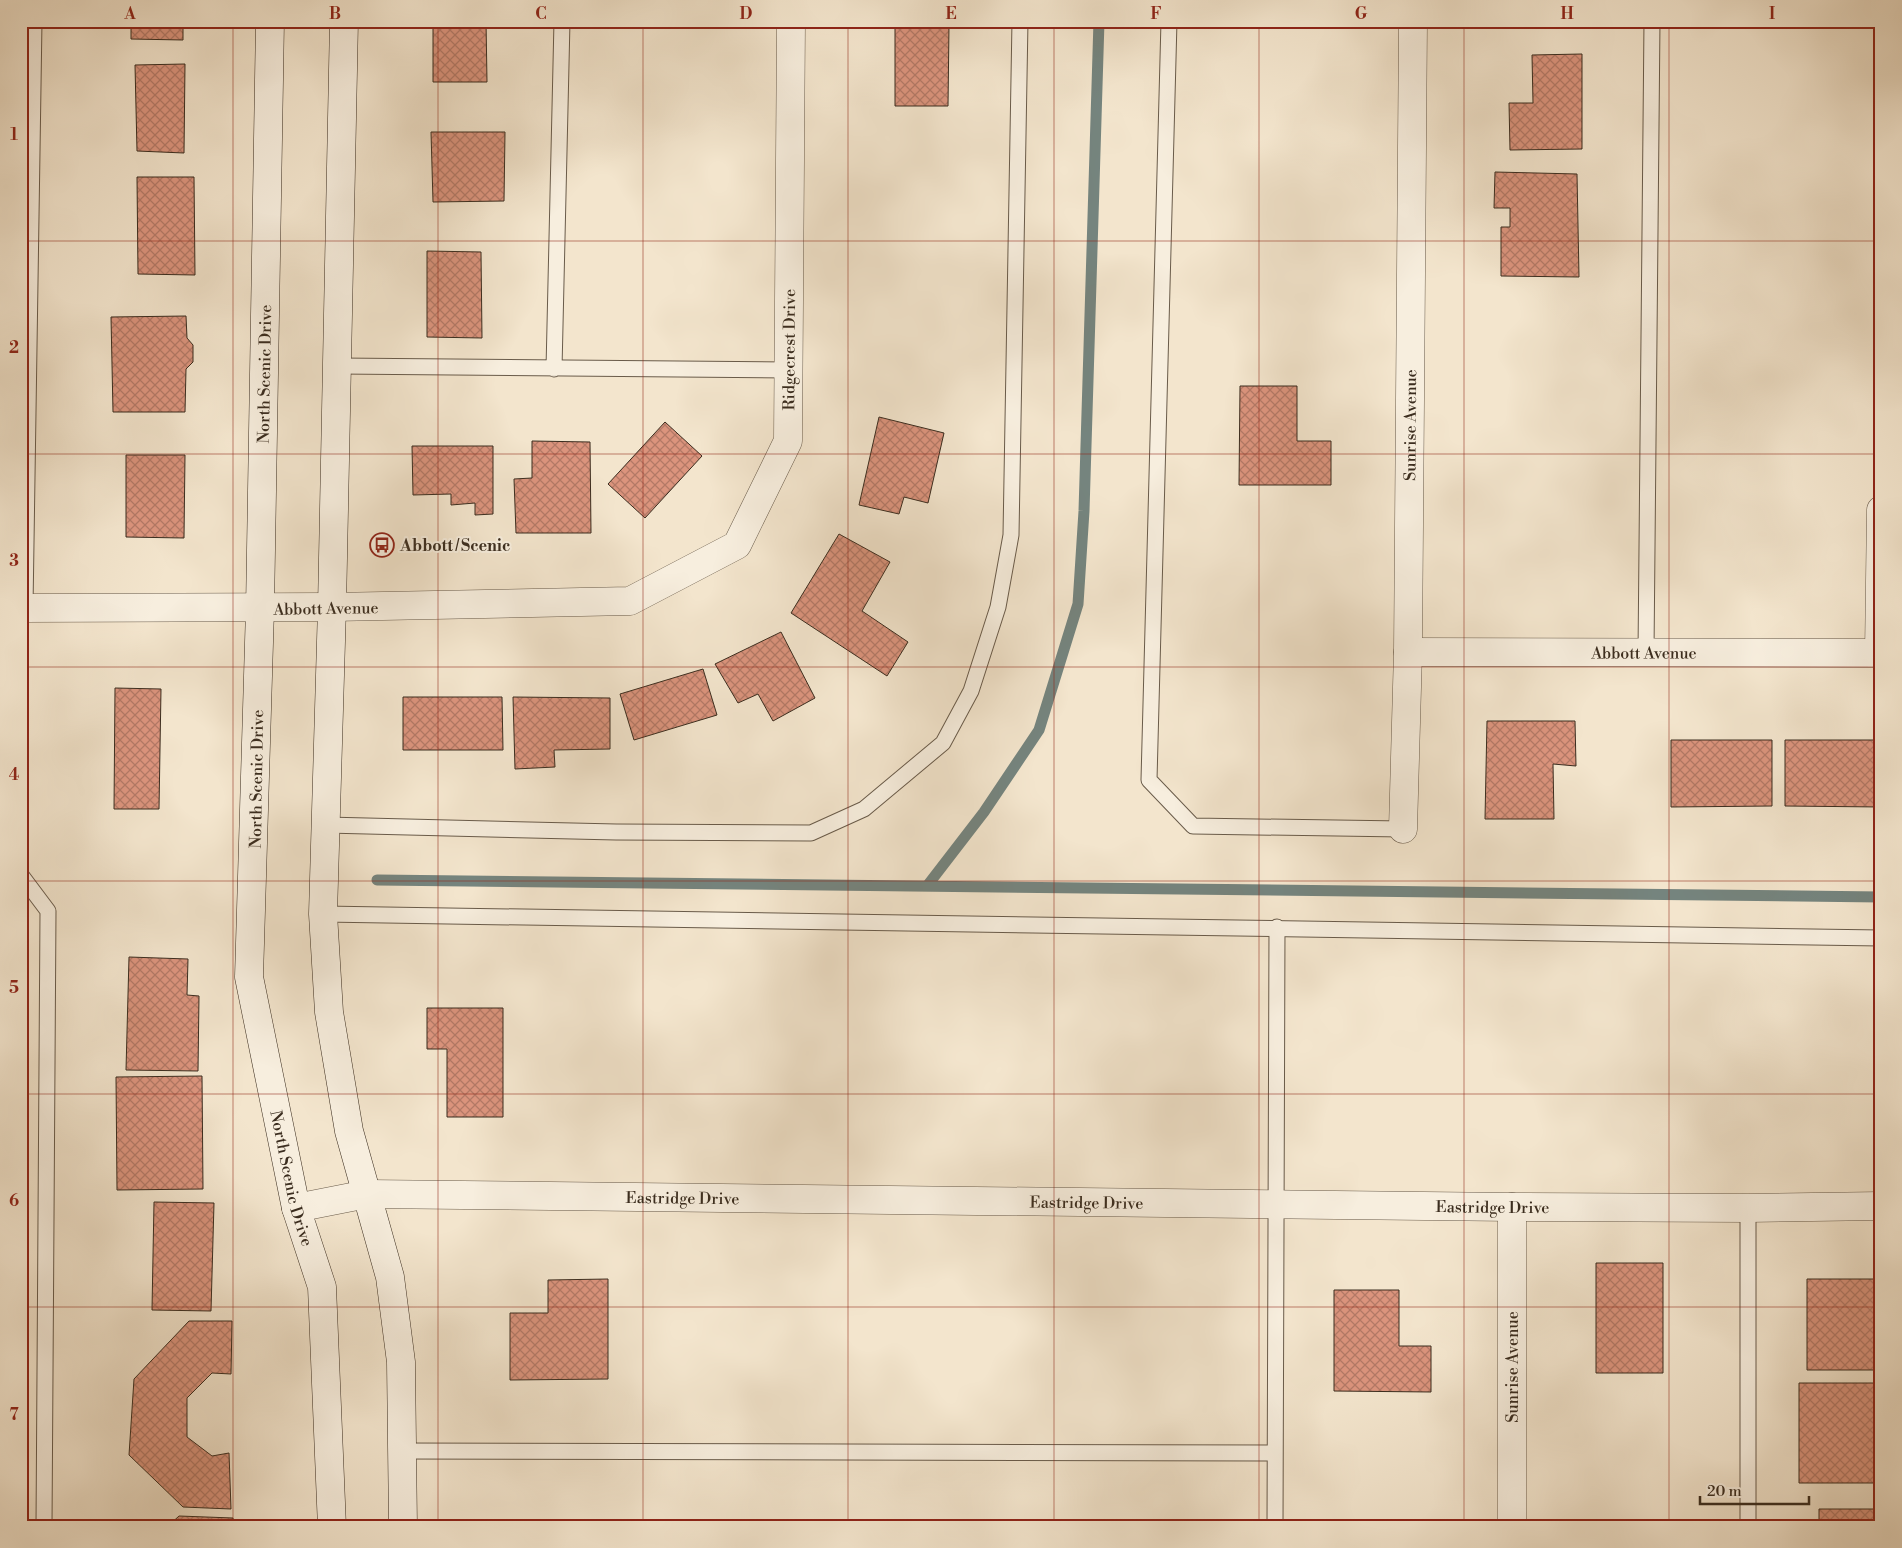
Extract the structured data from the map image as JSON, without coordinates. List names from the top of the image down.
{
  "streets": {
    "street": [
      "Ridgecrest Drive",
      "North Scenic Drive",
      "Sunrise Avenue",
      "Abbott Avenue",
      "Eastridge Drive"
    ]
  },
  "crossings": [
    ["Ridgecrest Drive", "Abbott Avenue"],
    ["North Scenic Drive", "Abbott Avenue"],
    ["North Scenic Drive", "Eastridge Drive"],
    ["Sunrise Avenue", "Abbott Avenue"],
    ["Sunrise Avenue", "Eastridge Drive"]
  ],
  "places": {
    "bus stop": ["Abbott / Scenic"]
  },
  "scale_bar": "20 m",
  "grid": {
    "columns": [
      "A",
      "B",
      "C",
      "D",
      "E",
      "F",
      "G",
      "H",
      "I"
    ],
    "rows": [
      "1",
      "2",
      "3",
      "4",
      "5",
      "6",
      "7"
    ]
  }
}
